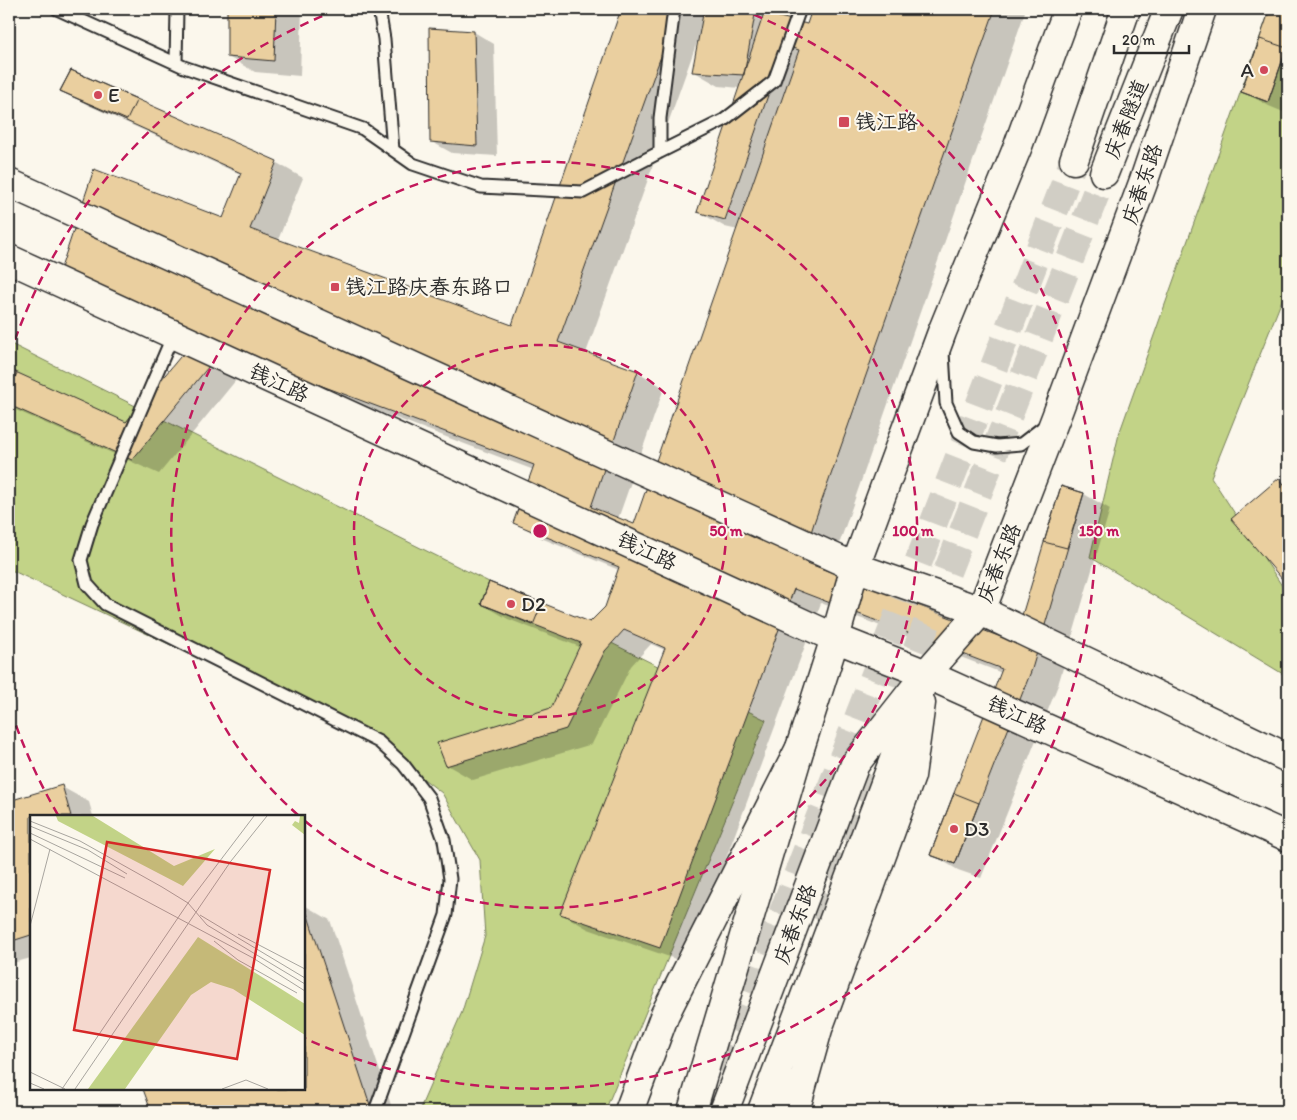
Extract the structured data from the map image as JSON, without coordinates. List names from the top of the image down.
{
  "streets": {
    "main road": ["庆春隧道", "庆春东路", "钱江路"]
  },
  "crossings": [
    ["庆春东路", "钱江路"]
  ],
  "places": {
    "other": [
      "A",
      "E",
      "D2",
      "D3"
    ],
    "transit": ["钱江路", "钱江路庆春东路口"]
  },
  "scale_bar": "20 m",
  "rings": ["50 m", "100 m", "150 m"]
}
